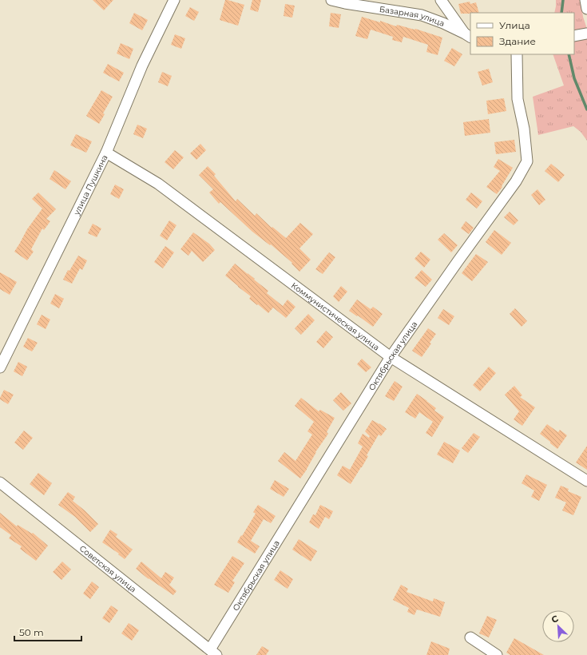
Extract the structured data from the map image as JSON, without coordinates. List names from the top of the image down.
{
  "streets": {
    "street": [
      "Базарная улица",
      "улица Пушкина",
      "Коммунистическая улица",
      "Октябрьская улица",
      "Советская улица"
    ]
  },
  "crossings": [
    ["улица Пушкина", "Коммунистическая улица"],
    ["Коммунистическая улица", "Октябрьская улица"],
    ["Октябрьская улица", "Советская улица"]
  ],
  "legend": ["Улица", "Здание"],
  "scale_bar": "50 m",
  "north": "top left"
}
